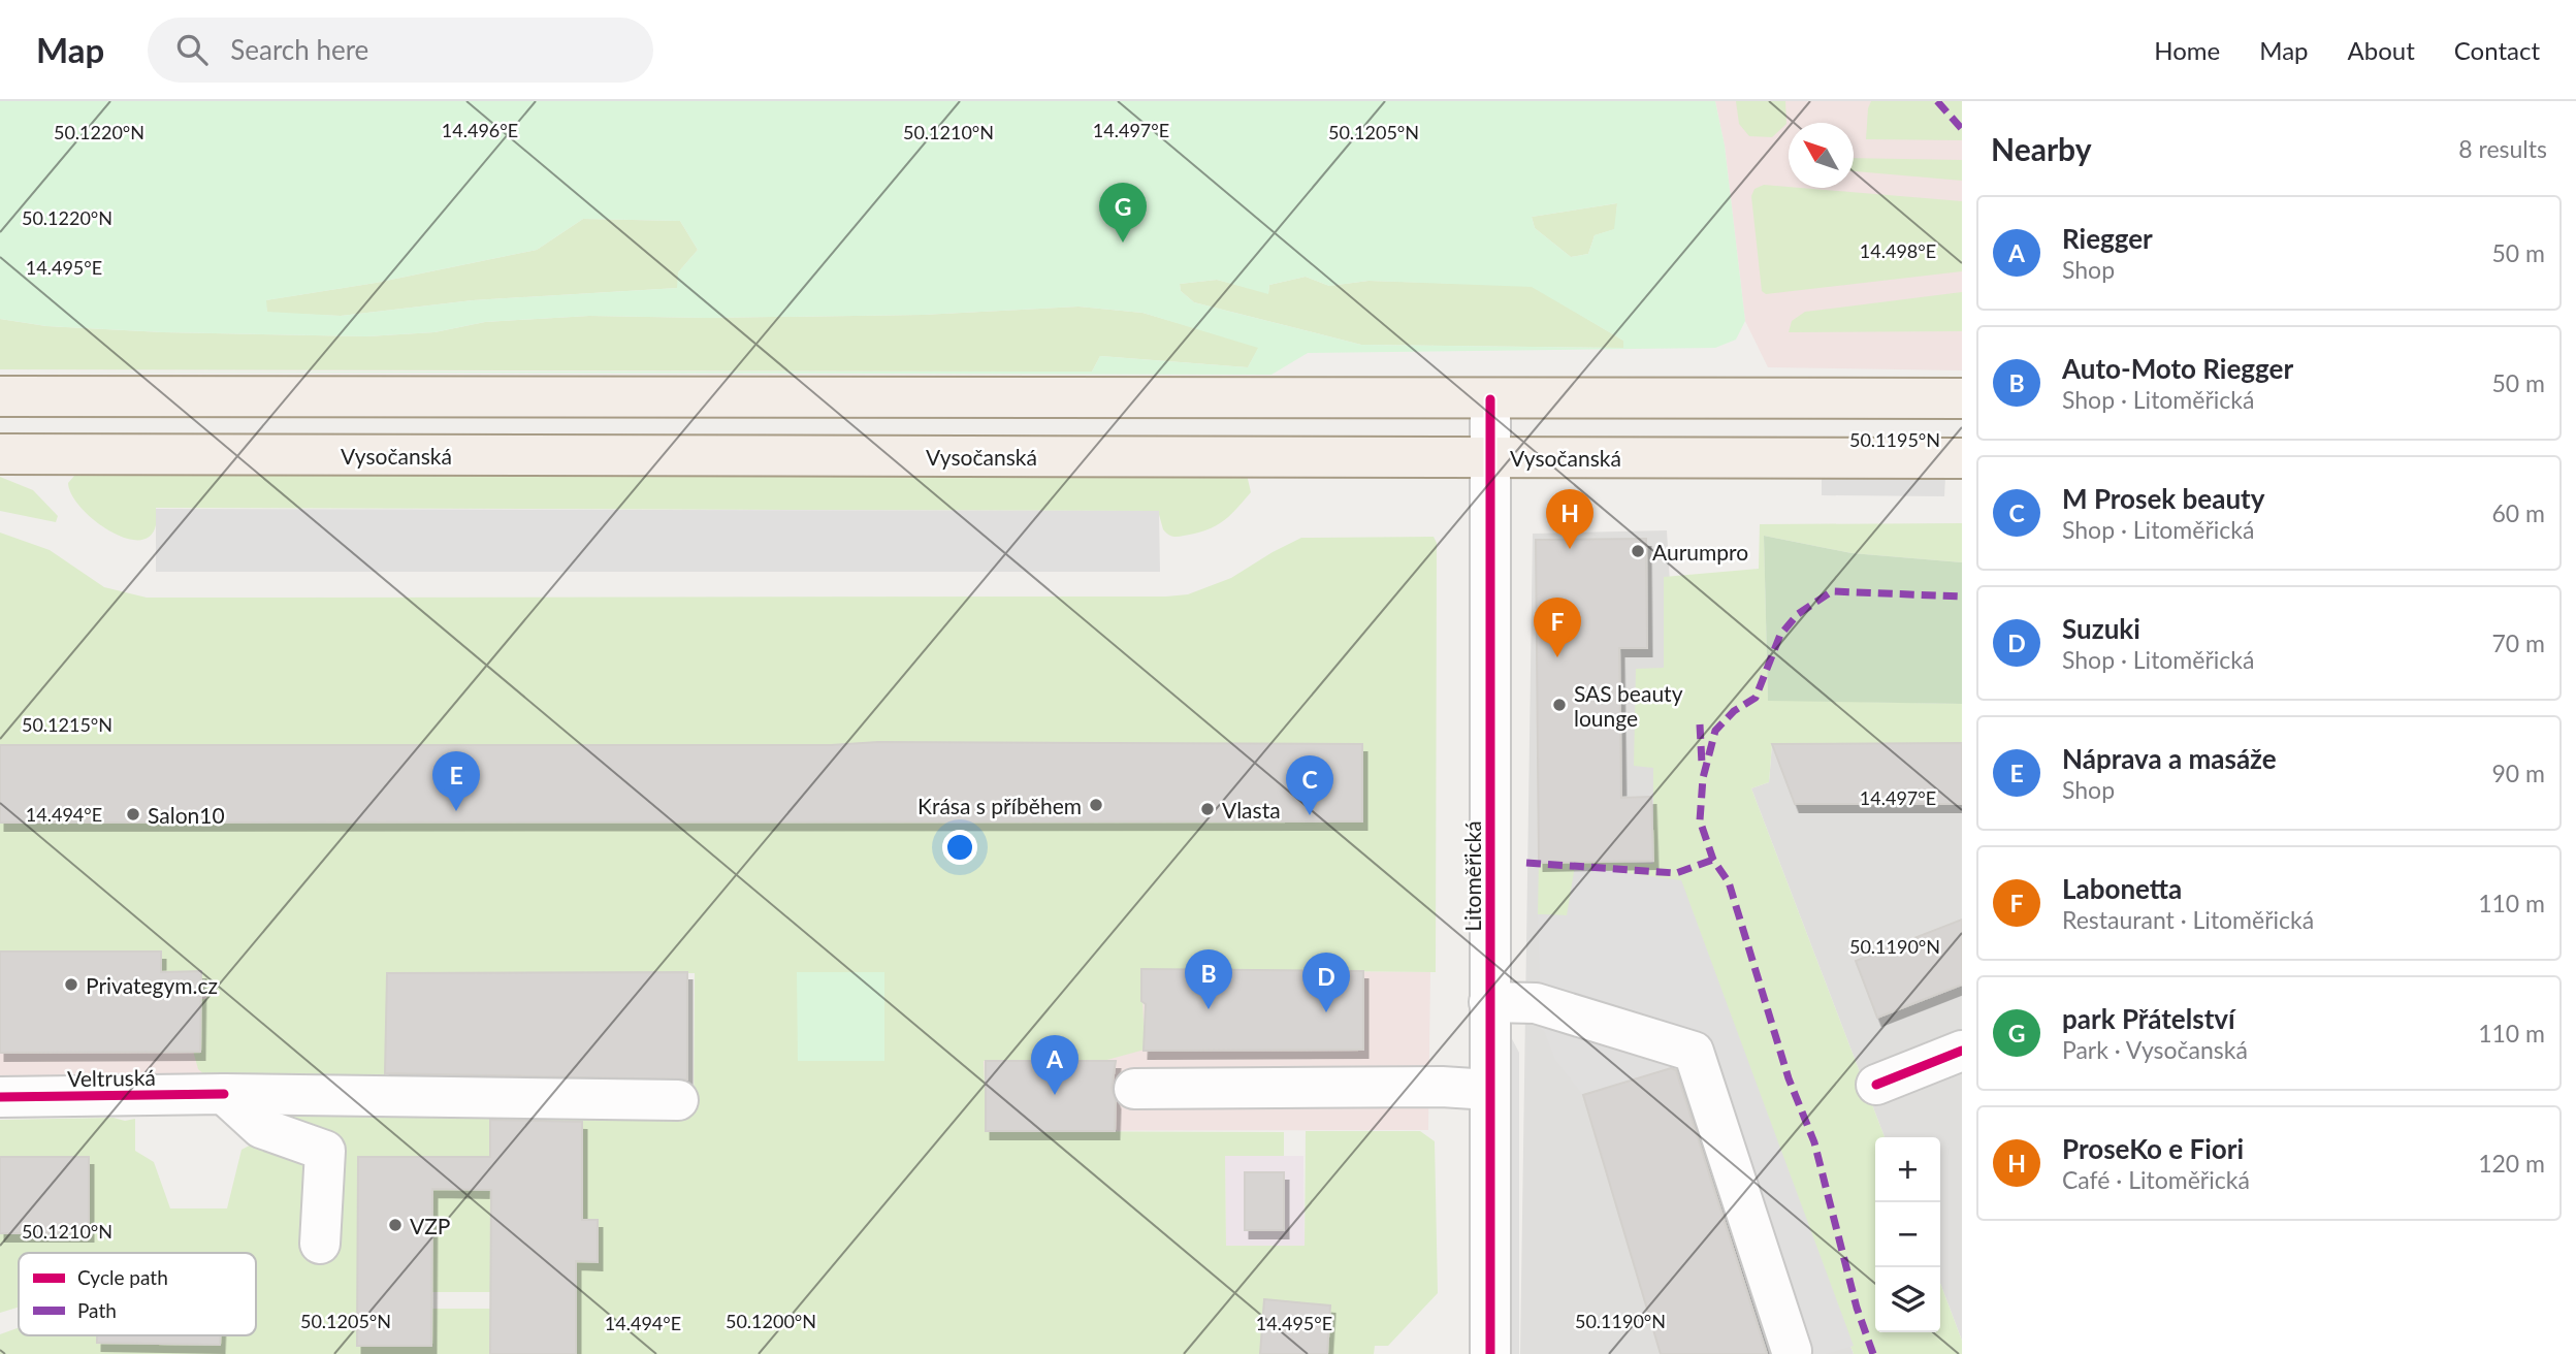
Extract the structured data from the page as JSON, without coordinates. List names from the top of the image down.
{
  "streets": {
    "main road": ["Vysočanská"],
    "street": ["Litoměřická", "Veltruská"]
  },
  "crossings": [
    ["Vysočanská", "Litoměřická"]
  ],
  "places": [
    "Aurumpro",
    "SAS beauty lounge",
    "Krása s příběhem",
    "Vlasta",
    "Salon10",
    "Privategym.cz",
    "VZP"
  ],
  "legend": ["Cycle path", "Path"],
  "north": "top left",
  "page": {
    "header": "Map",
    "search": "Search here",
    "nav": [
      "Home",
      "Map",
      "About",
      "Contact"
    ],
    "heading": ["Nearby", "8 results"],
    "pins": [
      "G",
      "H",
      "F",
      "E",
      "C",
      "B",
      "D",
      "A"
    ],
    "list": [
      {
        "mark": "A",
        "name": "Riegger",
        "note": "Shop",
        "value": "50 m"
      },
      {
        "mark": "B",
        "name": "Auto-Moto Riegger",
        "note": "Shop · Litoměřická",
        "value": "50 m"
      },
      {
        "mark": "C",
        "name": "M Prosek beauty",
        "note": "Shop · Litoměřická",
        "value": "60 m"
      },
      {
        "mark": "D",
        "name": "Suzuki",
        "note": "Shop · Litoměřická",
        "value": "70 m"
      },
      {
        "mark": "E",
        "name": "Náprava a masáže",
        "note": "Shop",
        "value": "90 m"
      },
      {
        "mark": "F",
        "name": "Labonetta",
        "note": "Restaurant · Litoměřická",
        "value": "110 m"
      },
      {
        "mark": "G",
        "name": "park Přátelství",
        "note": "Park · Vysočanská",
        "value": "110 m"
      },
      {
        "mark": "H",
        "name": "ProseKo e Fiori",
        "note": "Café · Litoměřická",
        "value": "120 m"
      }
    ],
    "map_buttons": ["+", "−"]
  },
  "coordinates": [
    "14.496°E",
    "14.497°E",
    "50.1220°N",
    "50.1210°N",
    "50.1205°N",
    "14.498°E",
    "14.495°E",
    "50.1195°N",
    "50.1215°N",
    "14.494°E",
    "50.1190°N",
    "50.1200°N"
  ]
}
